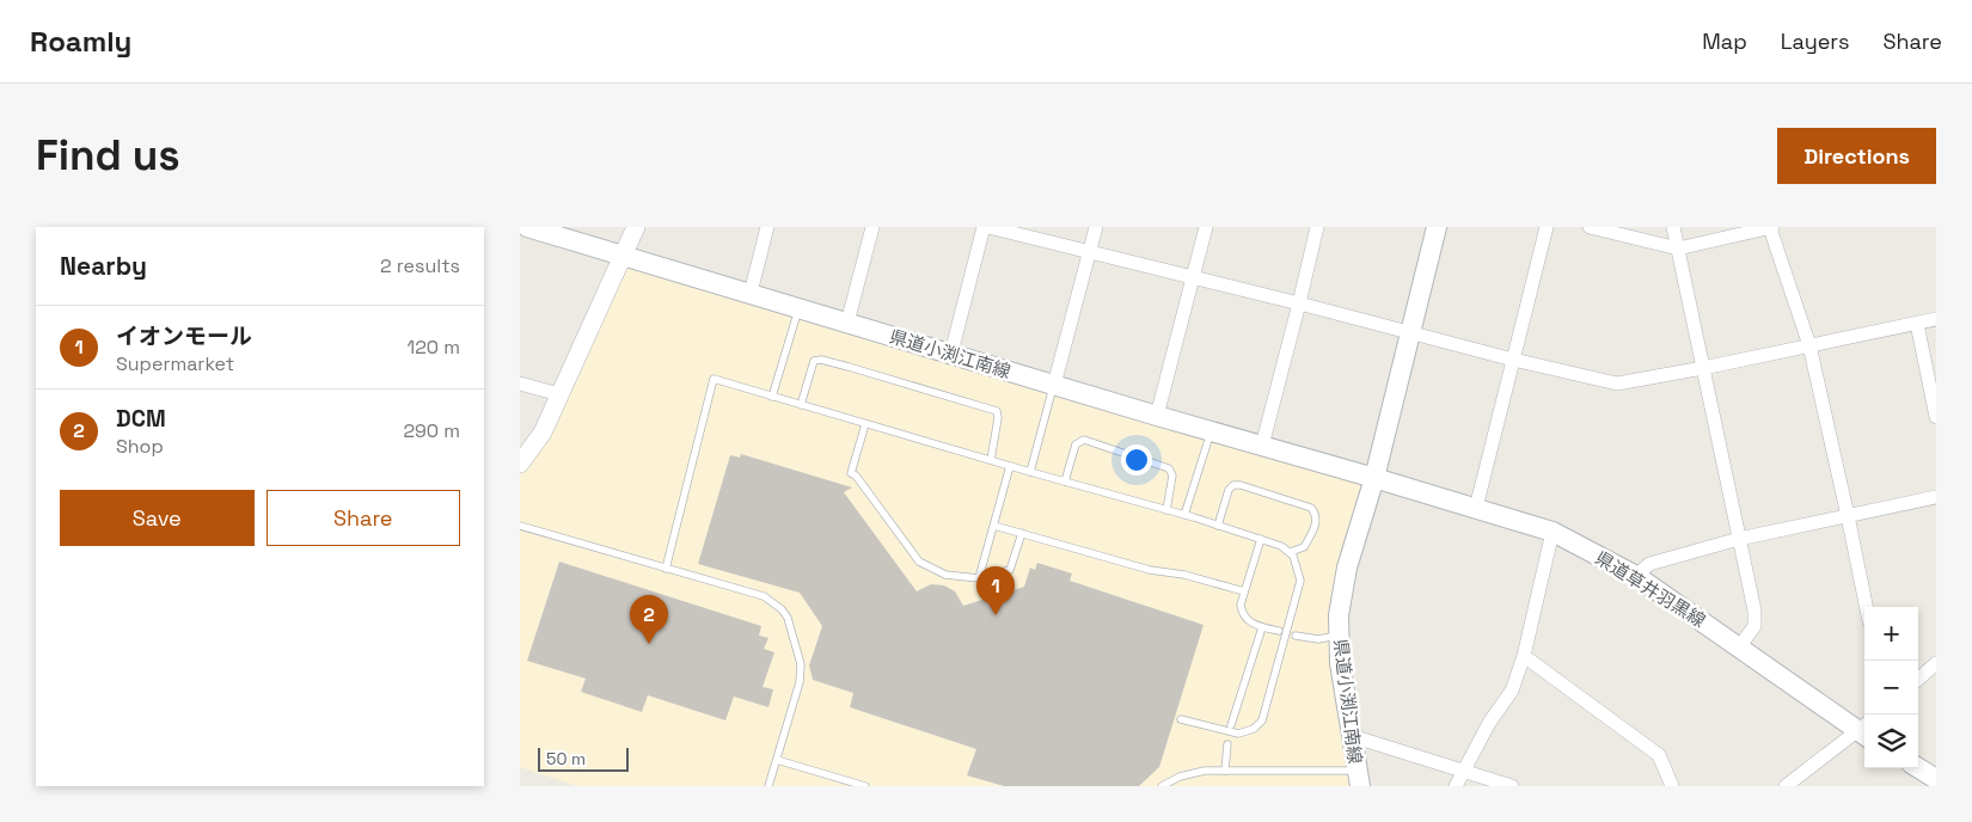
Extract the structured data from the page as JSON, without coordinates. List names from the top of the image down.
{
  "streets": {
    "main road": ["県道小渕江南線", "県道草井羽黒線"]
  },
  "crossings": [
    ["県道小渕江南線", "県道草井羽黒線"]
  ],
  "scale_bar": "50 m",
  "page": {
    "header": "Roamly",
    "nav": ["Map", "Layers", "Share"],
    "buttons": [
      "Directions",
      ["Save", "Share"]
    ],
    "title": "Find us",
    "heading": ["Nearby", "2 results"],
    "list": [
      {
        "mark": "1",
        "name": "イオンモール",
        "note": "Supermarket",
        "value": "120 m"
      },
      {
        "mark": "2",
        "name": "DCM",
        "note": "Shop",
        "value": "290 m"
      }
    ],
    "pins": ["1", "2"],
    "map_buttons": ["+", "−"],
    "scale": "50 m"
  }
}
